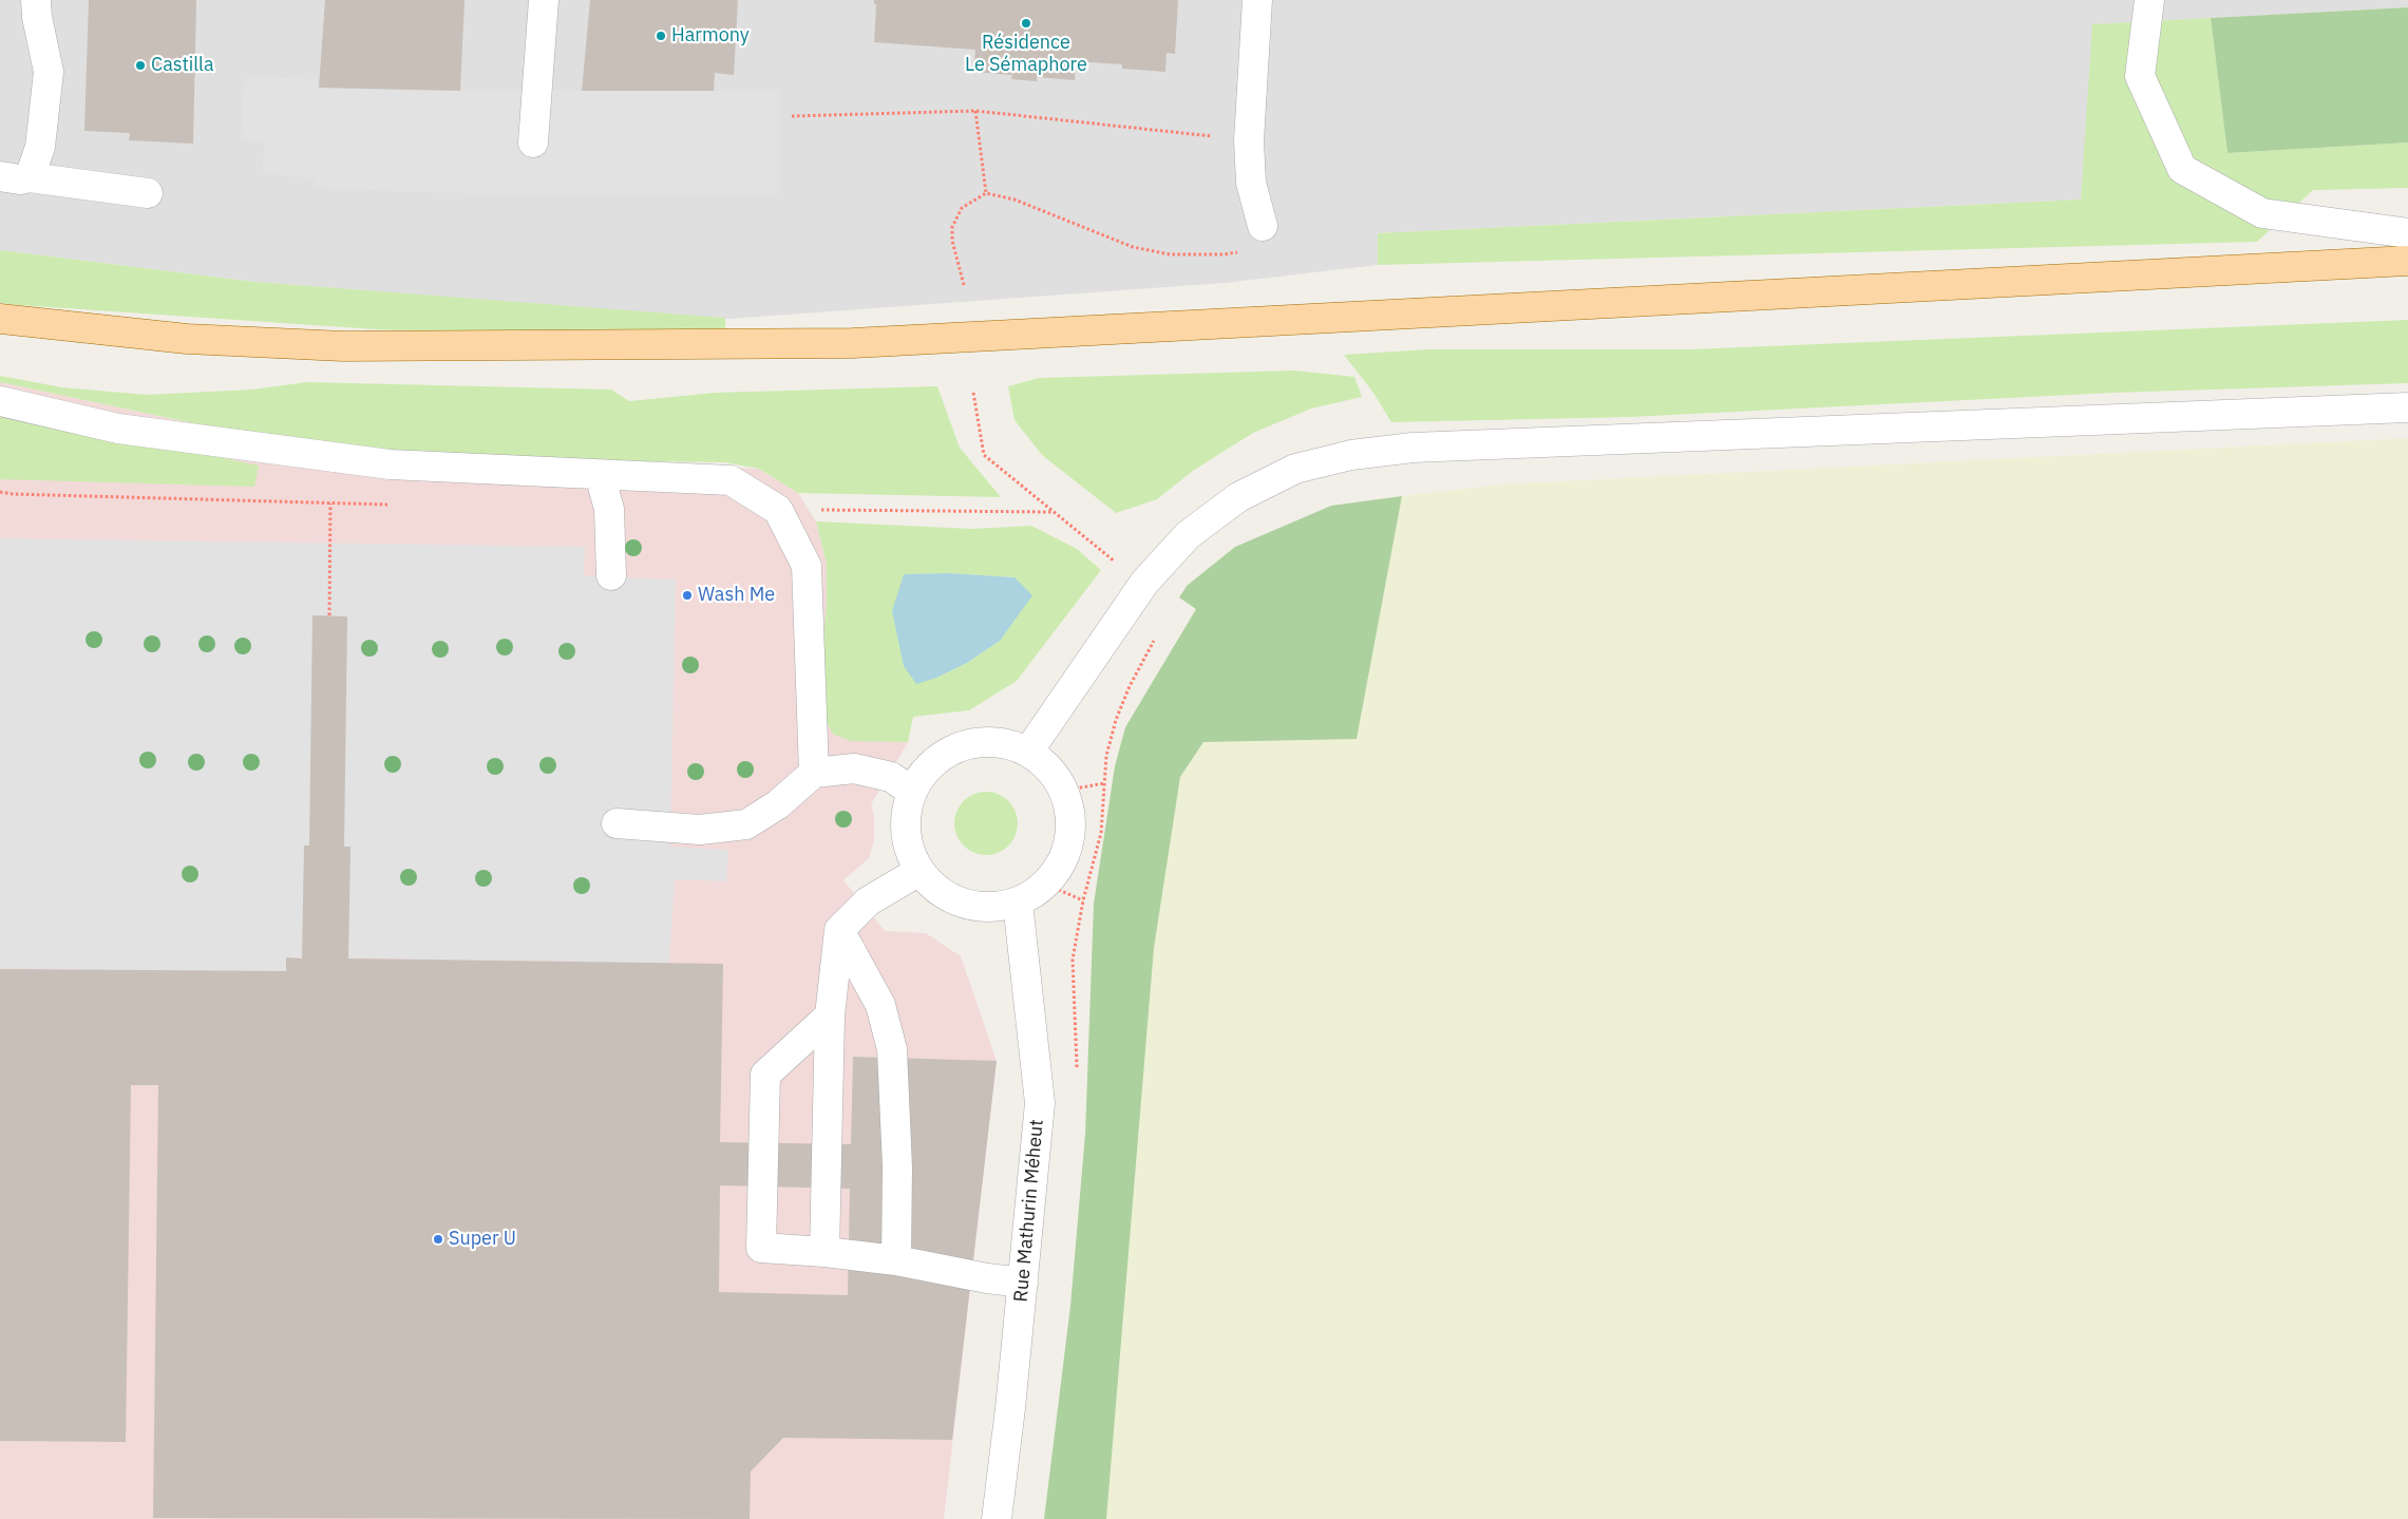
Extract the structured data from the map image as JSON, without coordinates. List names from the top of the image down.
{
  "streets": {
    "street": ["Rue Mathurin Méheut"]
  },
  "places": [
    "Résidence Le Sémaphore",
    "Harmony",
    "Castilla",
    "Wash Me",
    "Super U"
  ]
}
